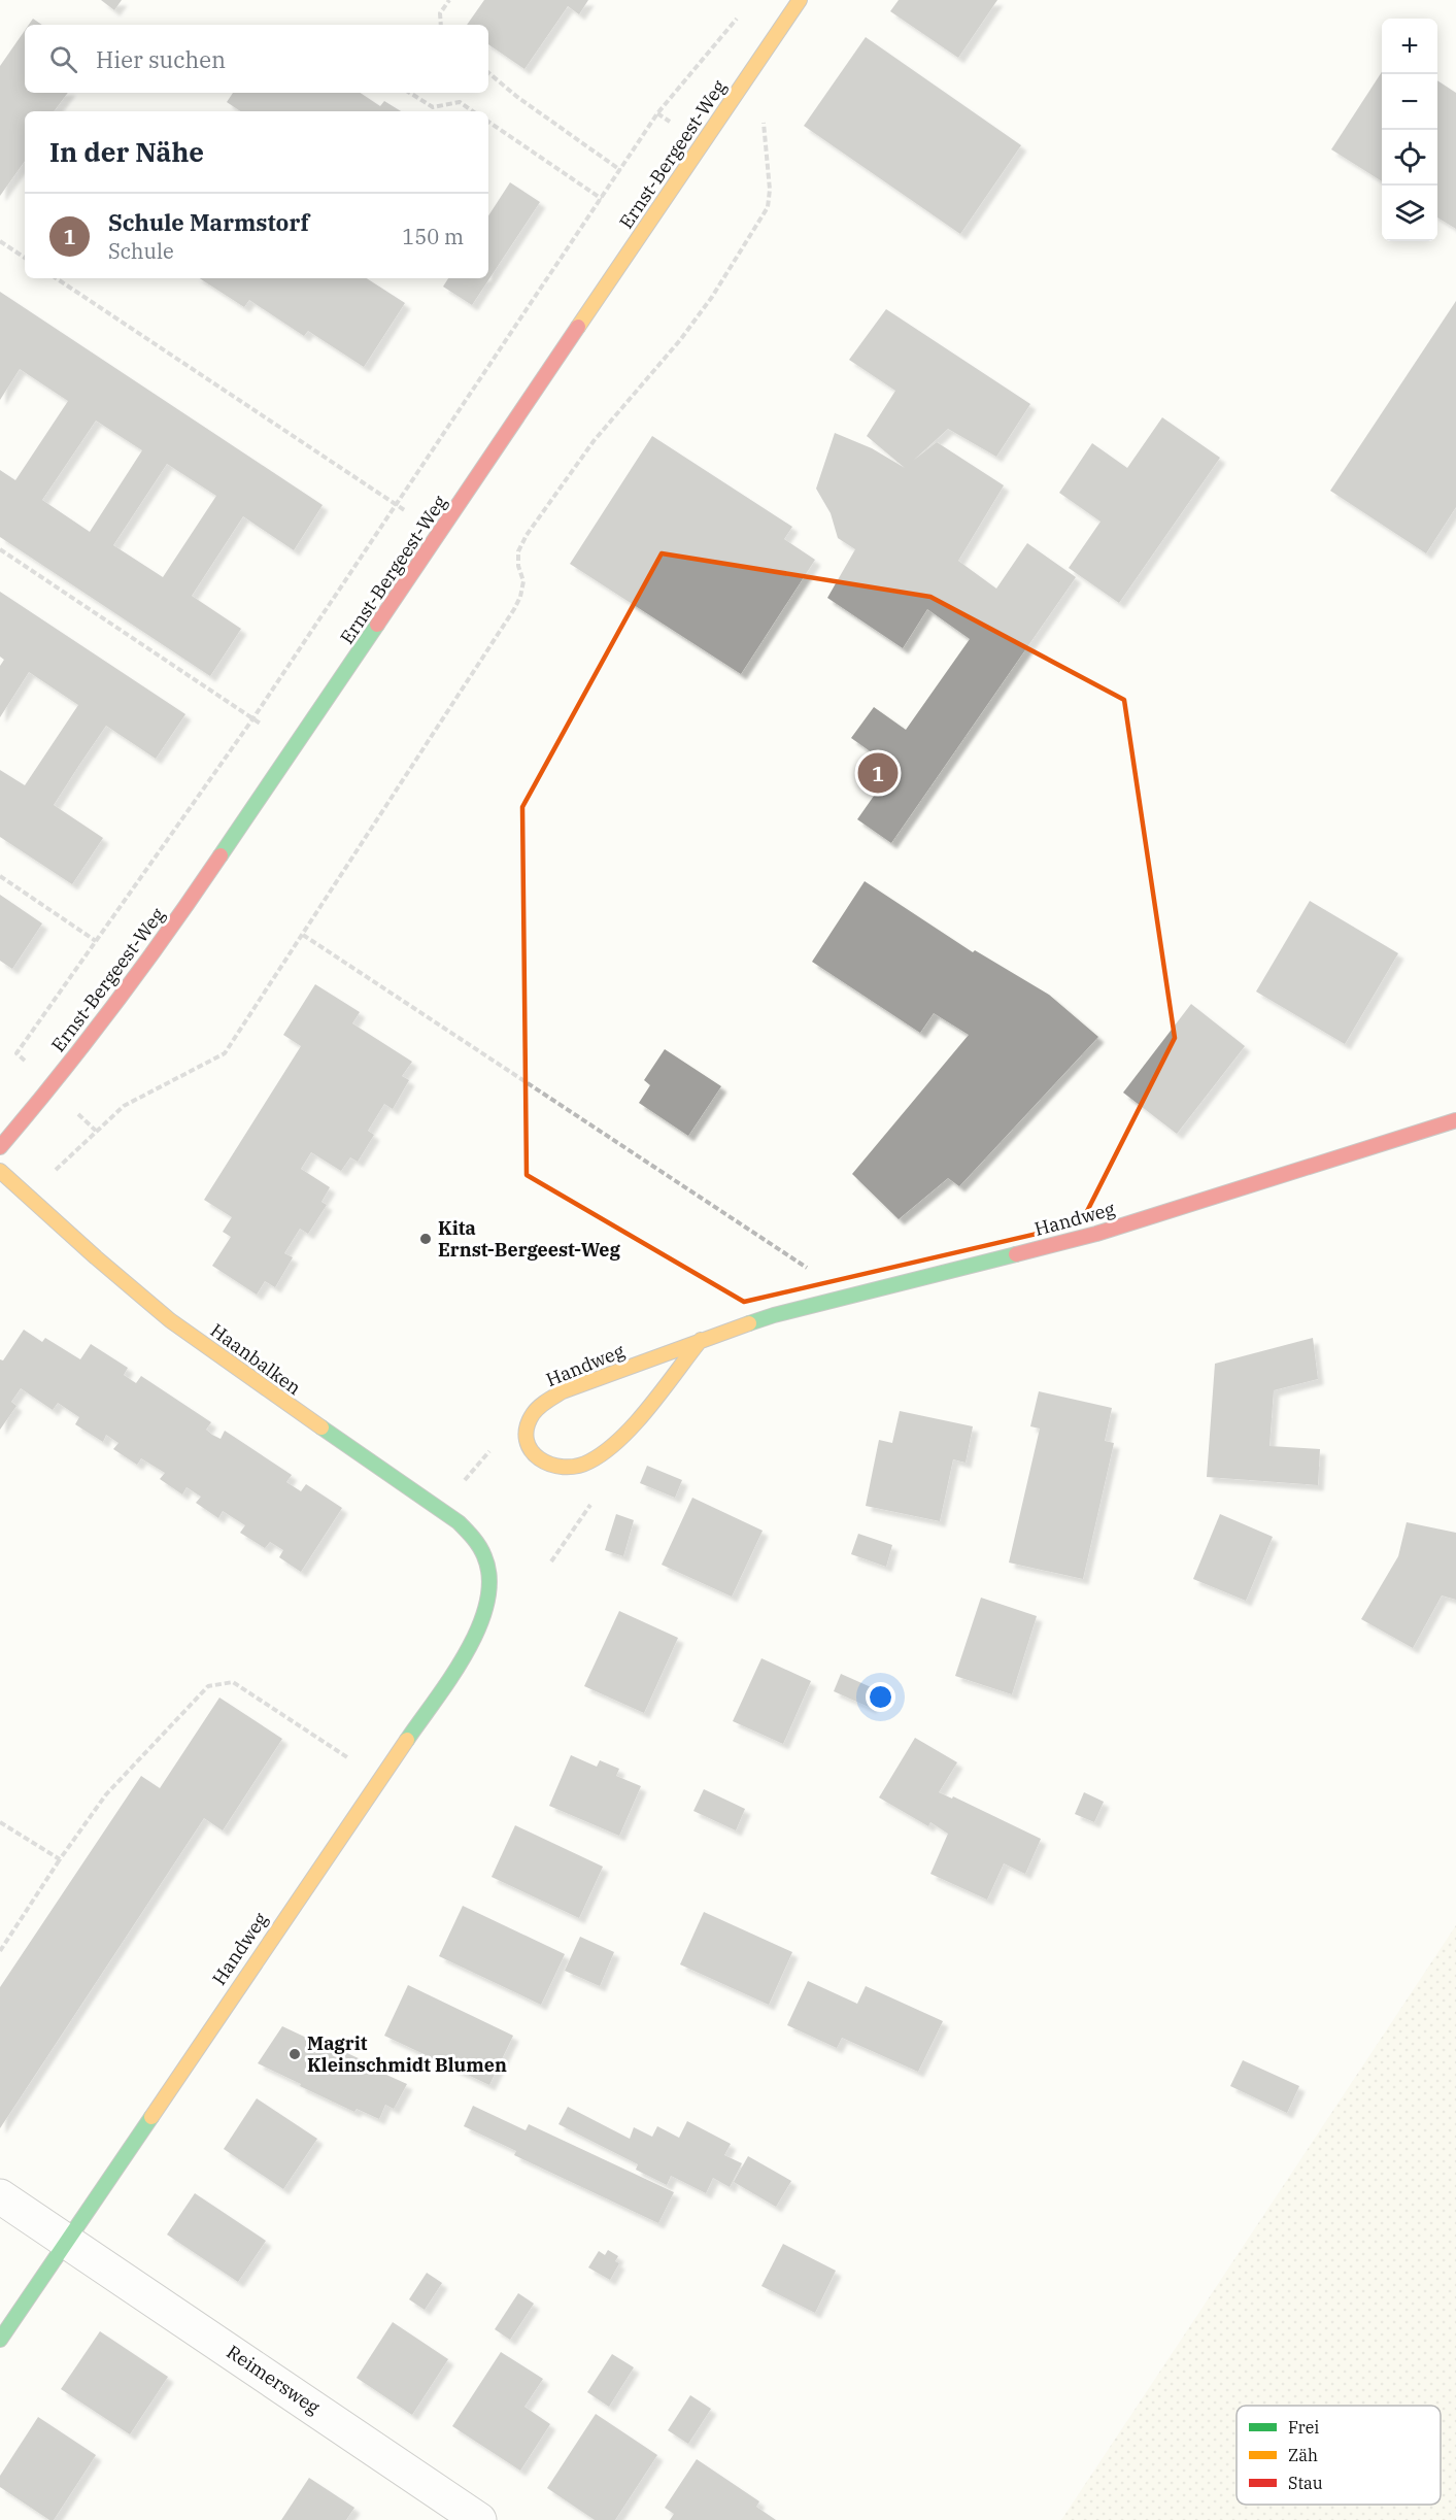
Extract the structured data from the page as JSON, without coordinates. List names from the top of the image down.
{
  "streets": {
    "street": [
      "Ernst-Bergeest-Weg",
      "Handweg",
      "Haanbalken",
      "Reimersweg"
    ]
  },
  "crossings": [
    ["Handweg", "Haanbalken"],
    ["Handweg", "Reimersweg"]
  ],
  "places": ["Kita Ernst-Bergeest-Weg", "Magrit Kleinschmidt Blumen"],
  "legend": ["Frei", "Zäh", "Stau"],
  "page": {
    "map_buttons": ["+", "−"],
    "search": "Hier suchen",
    "heading": "In der Nähe",
    "list": [
      {
        "mark": "1",
        "name": "Schule Marmstorf",
        "note": "Schule",
        "value": "150 m"
      }
    ],
    "pins": "1"
  }
}
